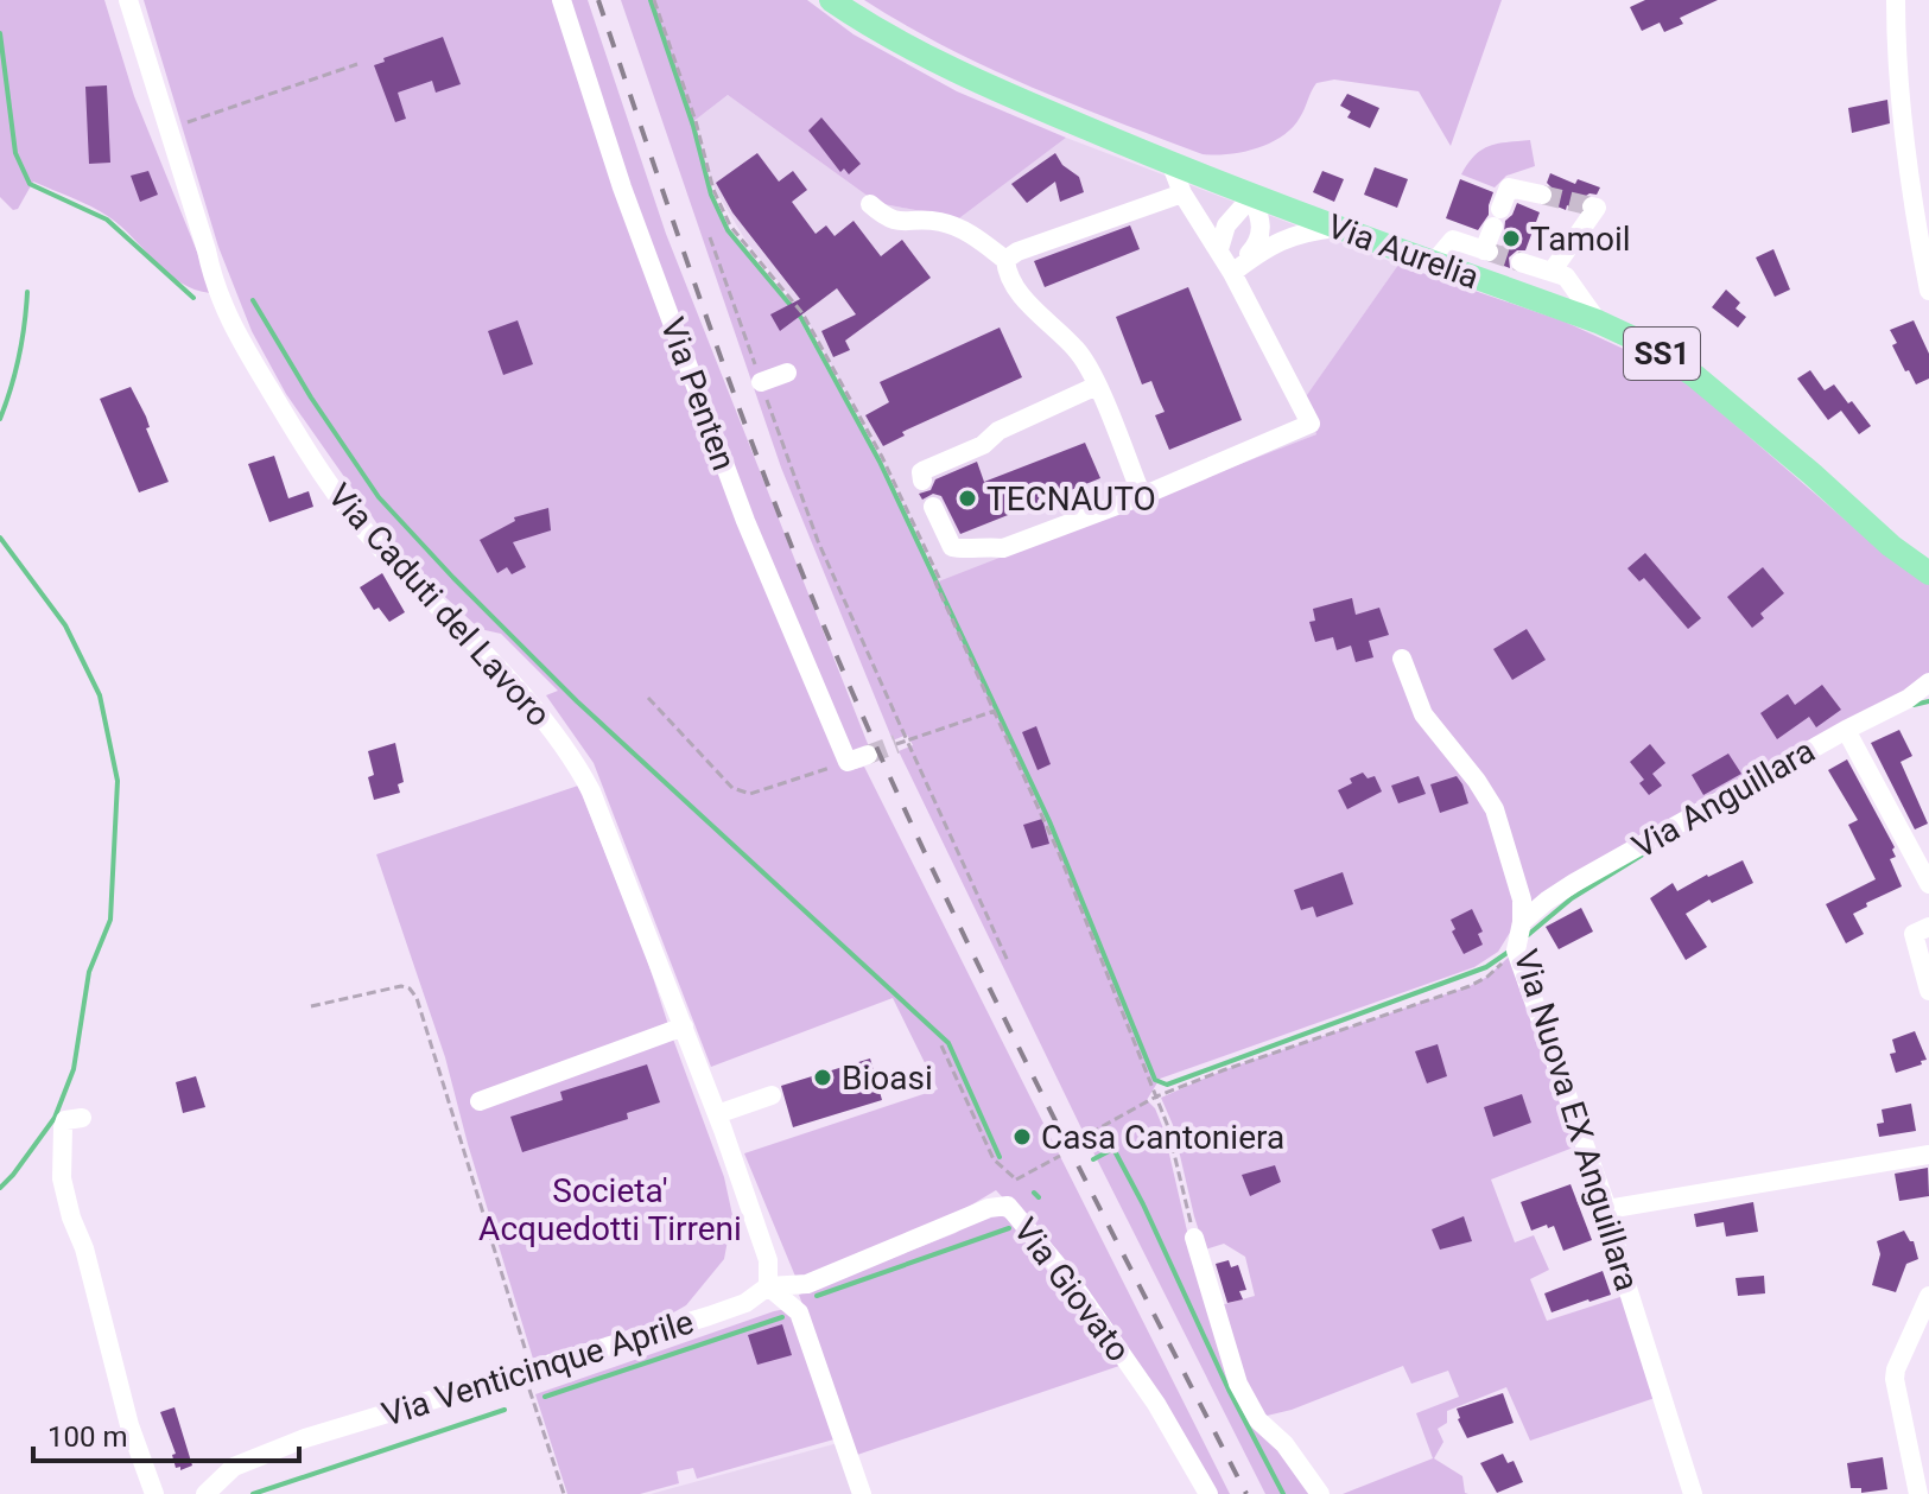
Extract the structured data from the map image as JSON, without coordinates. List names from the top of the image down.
{
  "streets": {
    "main road": ["Via Aurelia", "SS1"],
    "street": [
      "Via Penten",
      "Via Caduti del Lavoro",
      "Via Anguillara",
      "Via Nuova EX Anguillara",
      "Via Giovato",
      "Via Venticinque Aprile"
    ]
  },
  "crossings": [
    ["Via Caduti del Lavoro", "Via Giovato"],
    ["Via Caduti del Lavoro", "Via Venticinque Aprile"],
    ["Via Anguillara", "Via Nuova EX Anguillara"],
    ["Via Giovato", "Via Venticinque Aprile"]
  ],
  "parks": ["Societa' Acquedotti Tirreni"],
  "places": [
    "Tamoil",
    "TECNAUTO",
    "Bioasi",
    "Casa Cantoniera"
  ],
  "scale_bar": "100 m"
}
